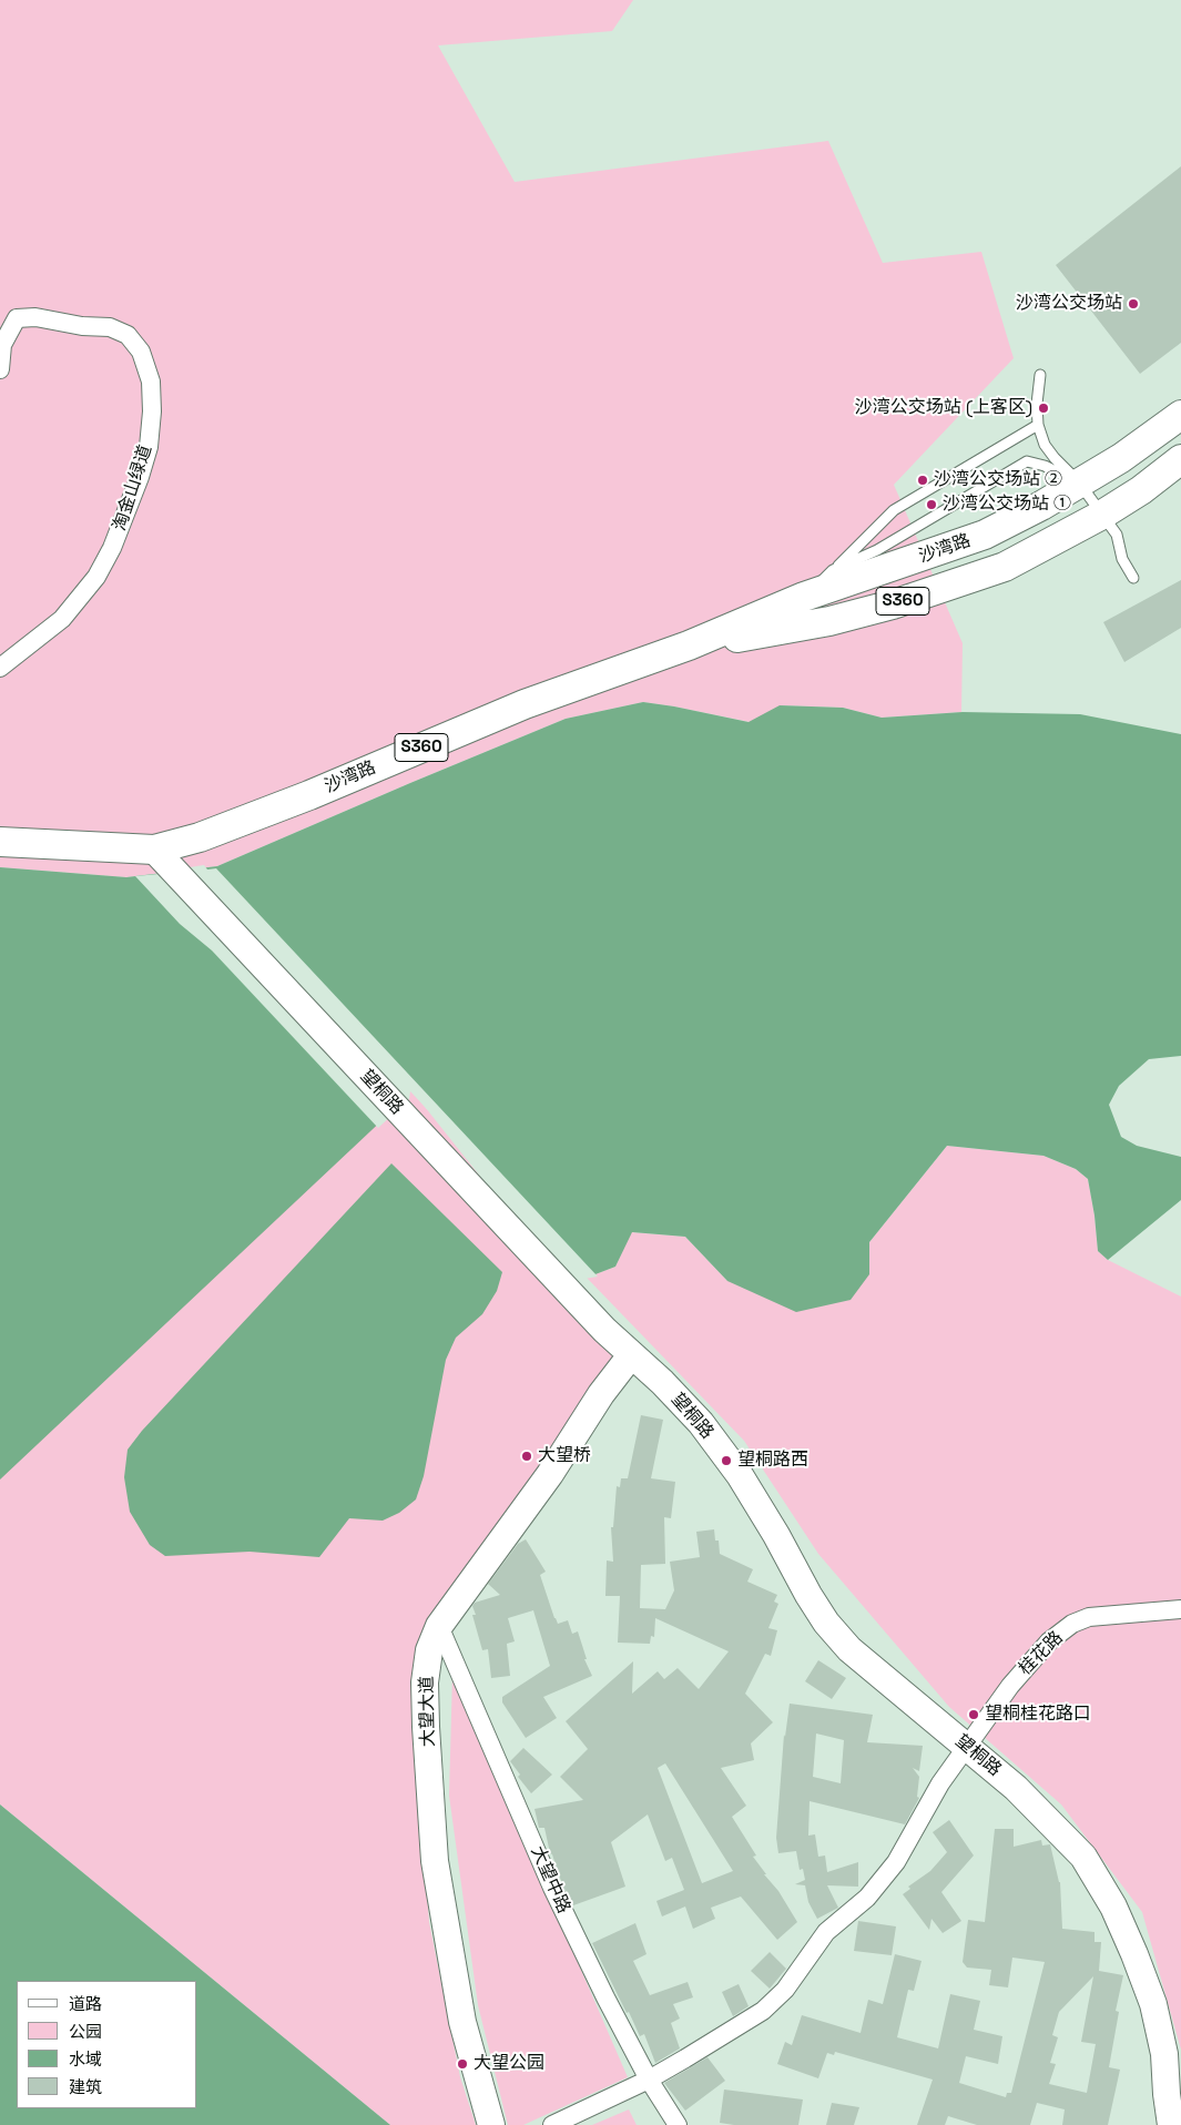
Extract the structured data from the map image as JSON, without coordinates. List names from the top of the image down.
{
  "streets": {
    "main road": [
      "沙湾路",
      "S360",
      "望桐路",
      "大望大道"
    ],
    "street": ["淘金山绿道", "桂花路", "大望中路"]
  },
  "crossings": [
    ["沙湾路", "望桐路"],
    ["望桐路", "桂花路"],
    ["望桐路", "大望大道"],
    ["桂花路", "大望中路"],
    ["大望大道", "大望中路"]
  ],
  "places": [
    "沙湾公交场站",
    "沙湾公交场站 (上客区)",
    "沙湾公交场站 ②",
    "沙湾公交场站 ①",
    "大望桥",
    "望桐路西",
    "望桐桂花路口",
    "大望公园"
  ],
  "legend": [
    "道路",
    "公园",
    "水域",
    "建筑"
  ]
}
